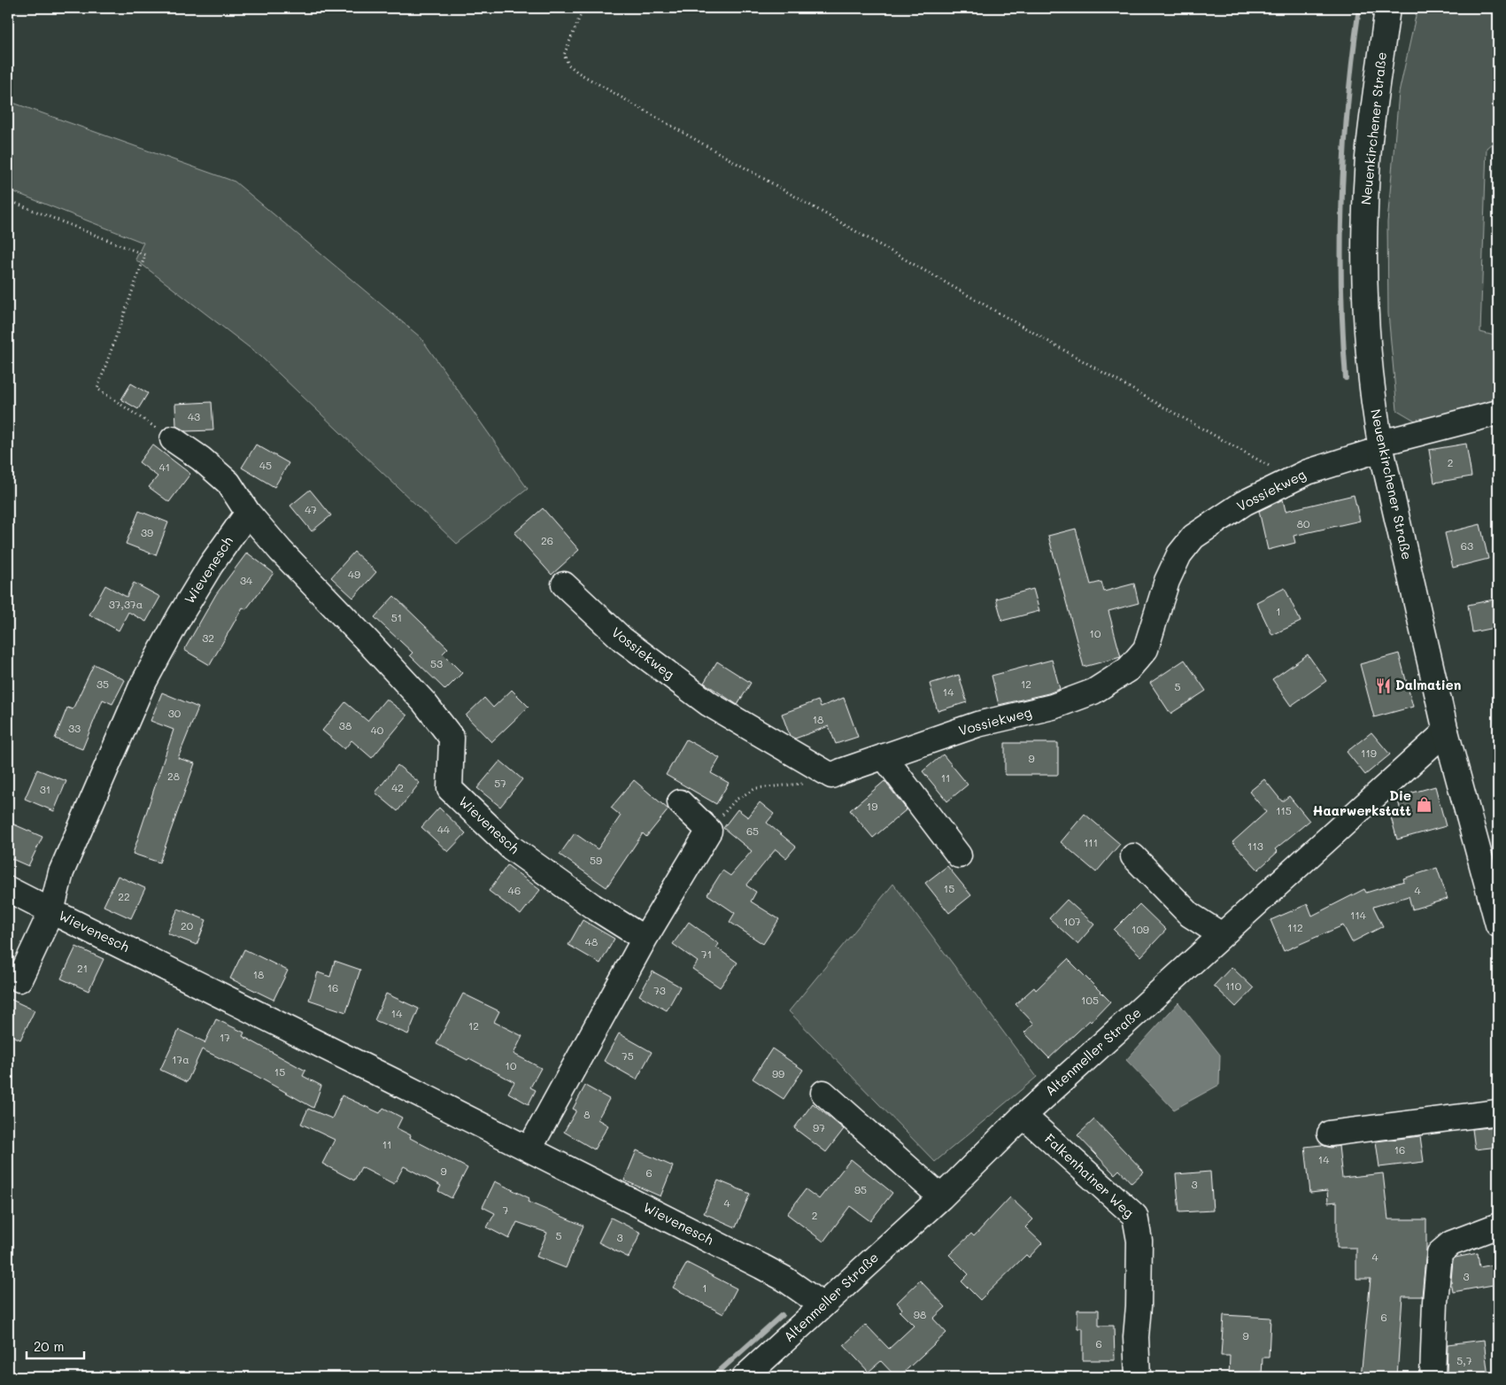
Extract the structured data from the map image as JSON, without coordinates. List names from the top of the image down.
{
  "streets": {
    "street": [
      "Neuenkirchener Straße",
      "Vossiekweg",
      "Wievenesch",
      "Altenmeller Straße",
      "Falkenhainer Weg"
    ]
  },
  "crossings": [
    ["Neuenkirchener Straße", "Vossiekweg"],
    ["Neuenkirchener Straße", "Altenmeller Straße"],
    ["Wievenesch", "Altenmeller Straße"],
    ["Altenmeller Straße", "Falkenhainer Weg"]
  ],
  "places": {
    "restaurant": ["Dalmatien"],
    "shop": ["Die Haarwerkstatt"]
  },
  "house_numbers": [
    "43",
    "2",
    "45",
    "41",
    "47",
    "80",
    "39",
    "26",
    "63",
    "49",
    "34",
    "37,37a",
    "1",
    "51",
    "10",
    "32",
    "53",
    "35",
    "12",
    "5",
    "14",
    "30",
    "18",
    "38",
    "33",
    "40",
    "119",
    "9",
    "28",
    "11",
    "57",
    "42",
    "31",
    "19",
    "115",
    "44",
    "65",
    "111",
    "113",
    "59",
    "15",
    "46",
    "4",
    "22",
    "114",
    "107",
    "20",
    "112",
    "109",
    "48",
    "71",
    "21",
    "18",
    "110",
    "16",
    "73",
    "105",
    "14",
    "12",
    "17",
    "75",
    "17a",
    "10",
    "15",
    "99",
    "8",
    "97",
    "11",
    "16",
    "14",
    "9",
    "6",
    "3",
    "95",
    "4",
    "7",
    "2",
    "5",
    "3",
    "4",
    "3",
    "1",
    "98",
    "6",
    "9",
    "6",
    "5,7"
  ],
  "scale_bar": "20 m"
}
